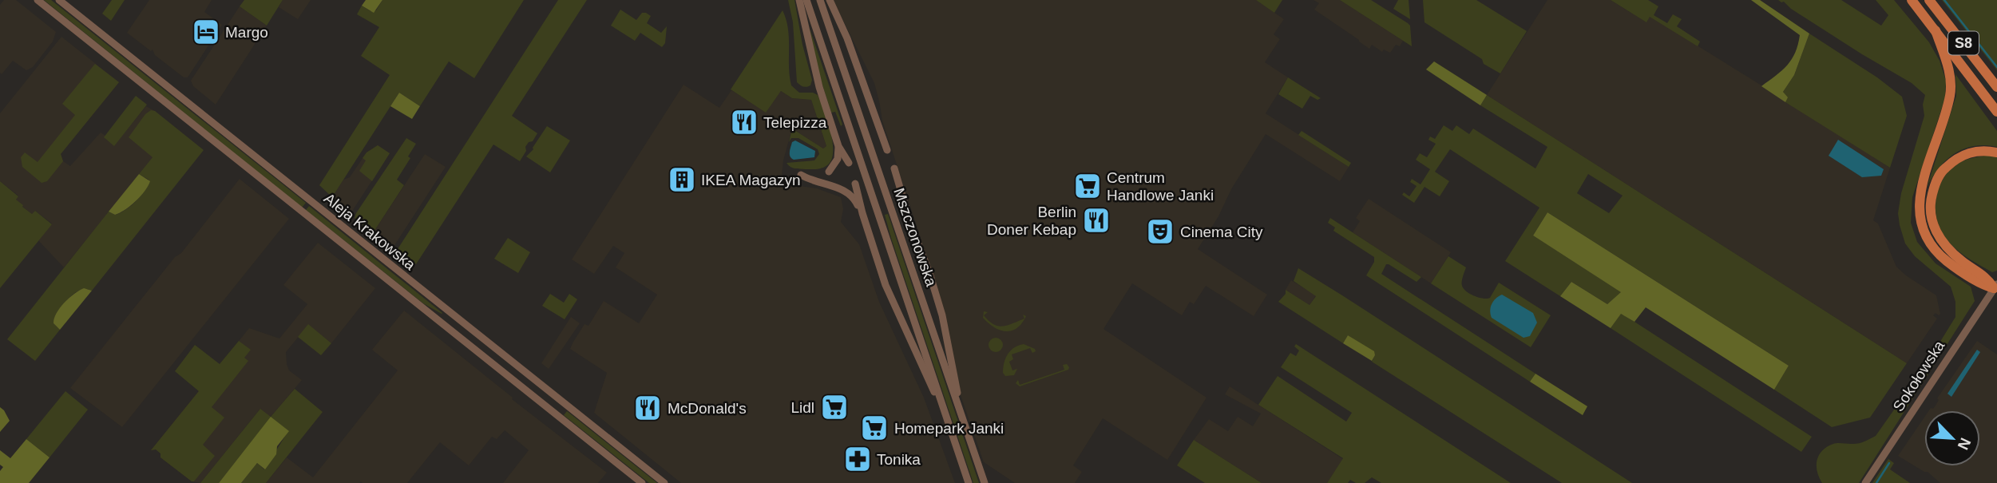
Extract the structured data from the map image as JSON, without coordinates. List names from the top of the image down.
{
  "streets": {
    "highway": ["S8"],
    "main road": ["Aleja Krakowska", "Mszczonowska", "Sokołowska"]
  },
  "places": {
    "hotel": ["Margo"],
    "restaurant": ["Telepizza", "Berlin Doner Kebap", "McDonald's"],
    "building": ["IKEA Magazyn"],
    "supermarket": ["Centrum Handlowe Janki", "Lidl", "Homepark Janki"],
    "theatre": ["Cinema City"],
    "pharmacy": ["Tonika"]
  },
  "north": "bottom right"
}
